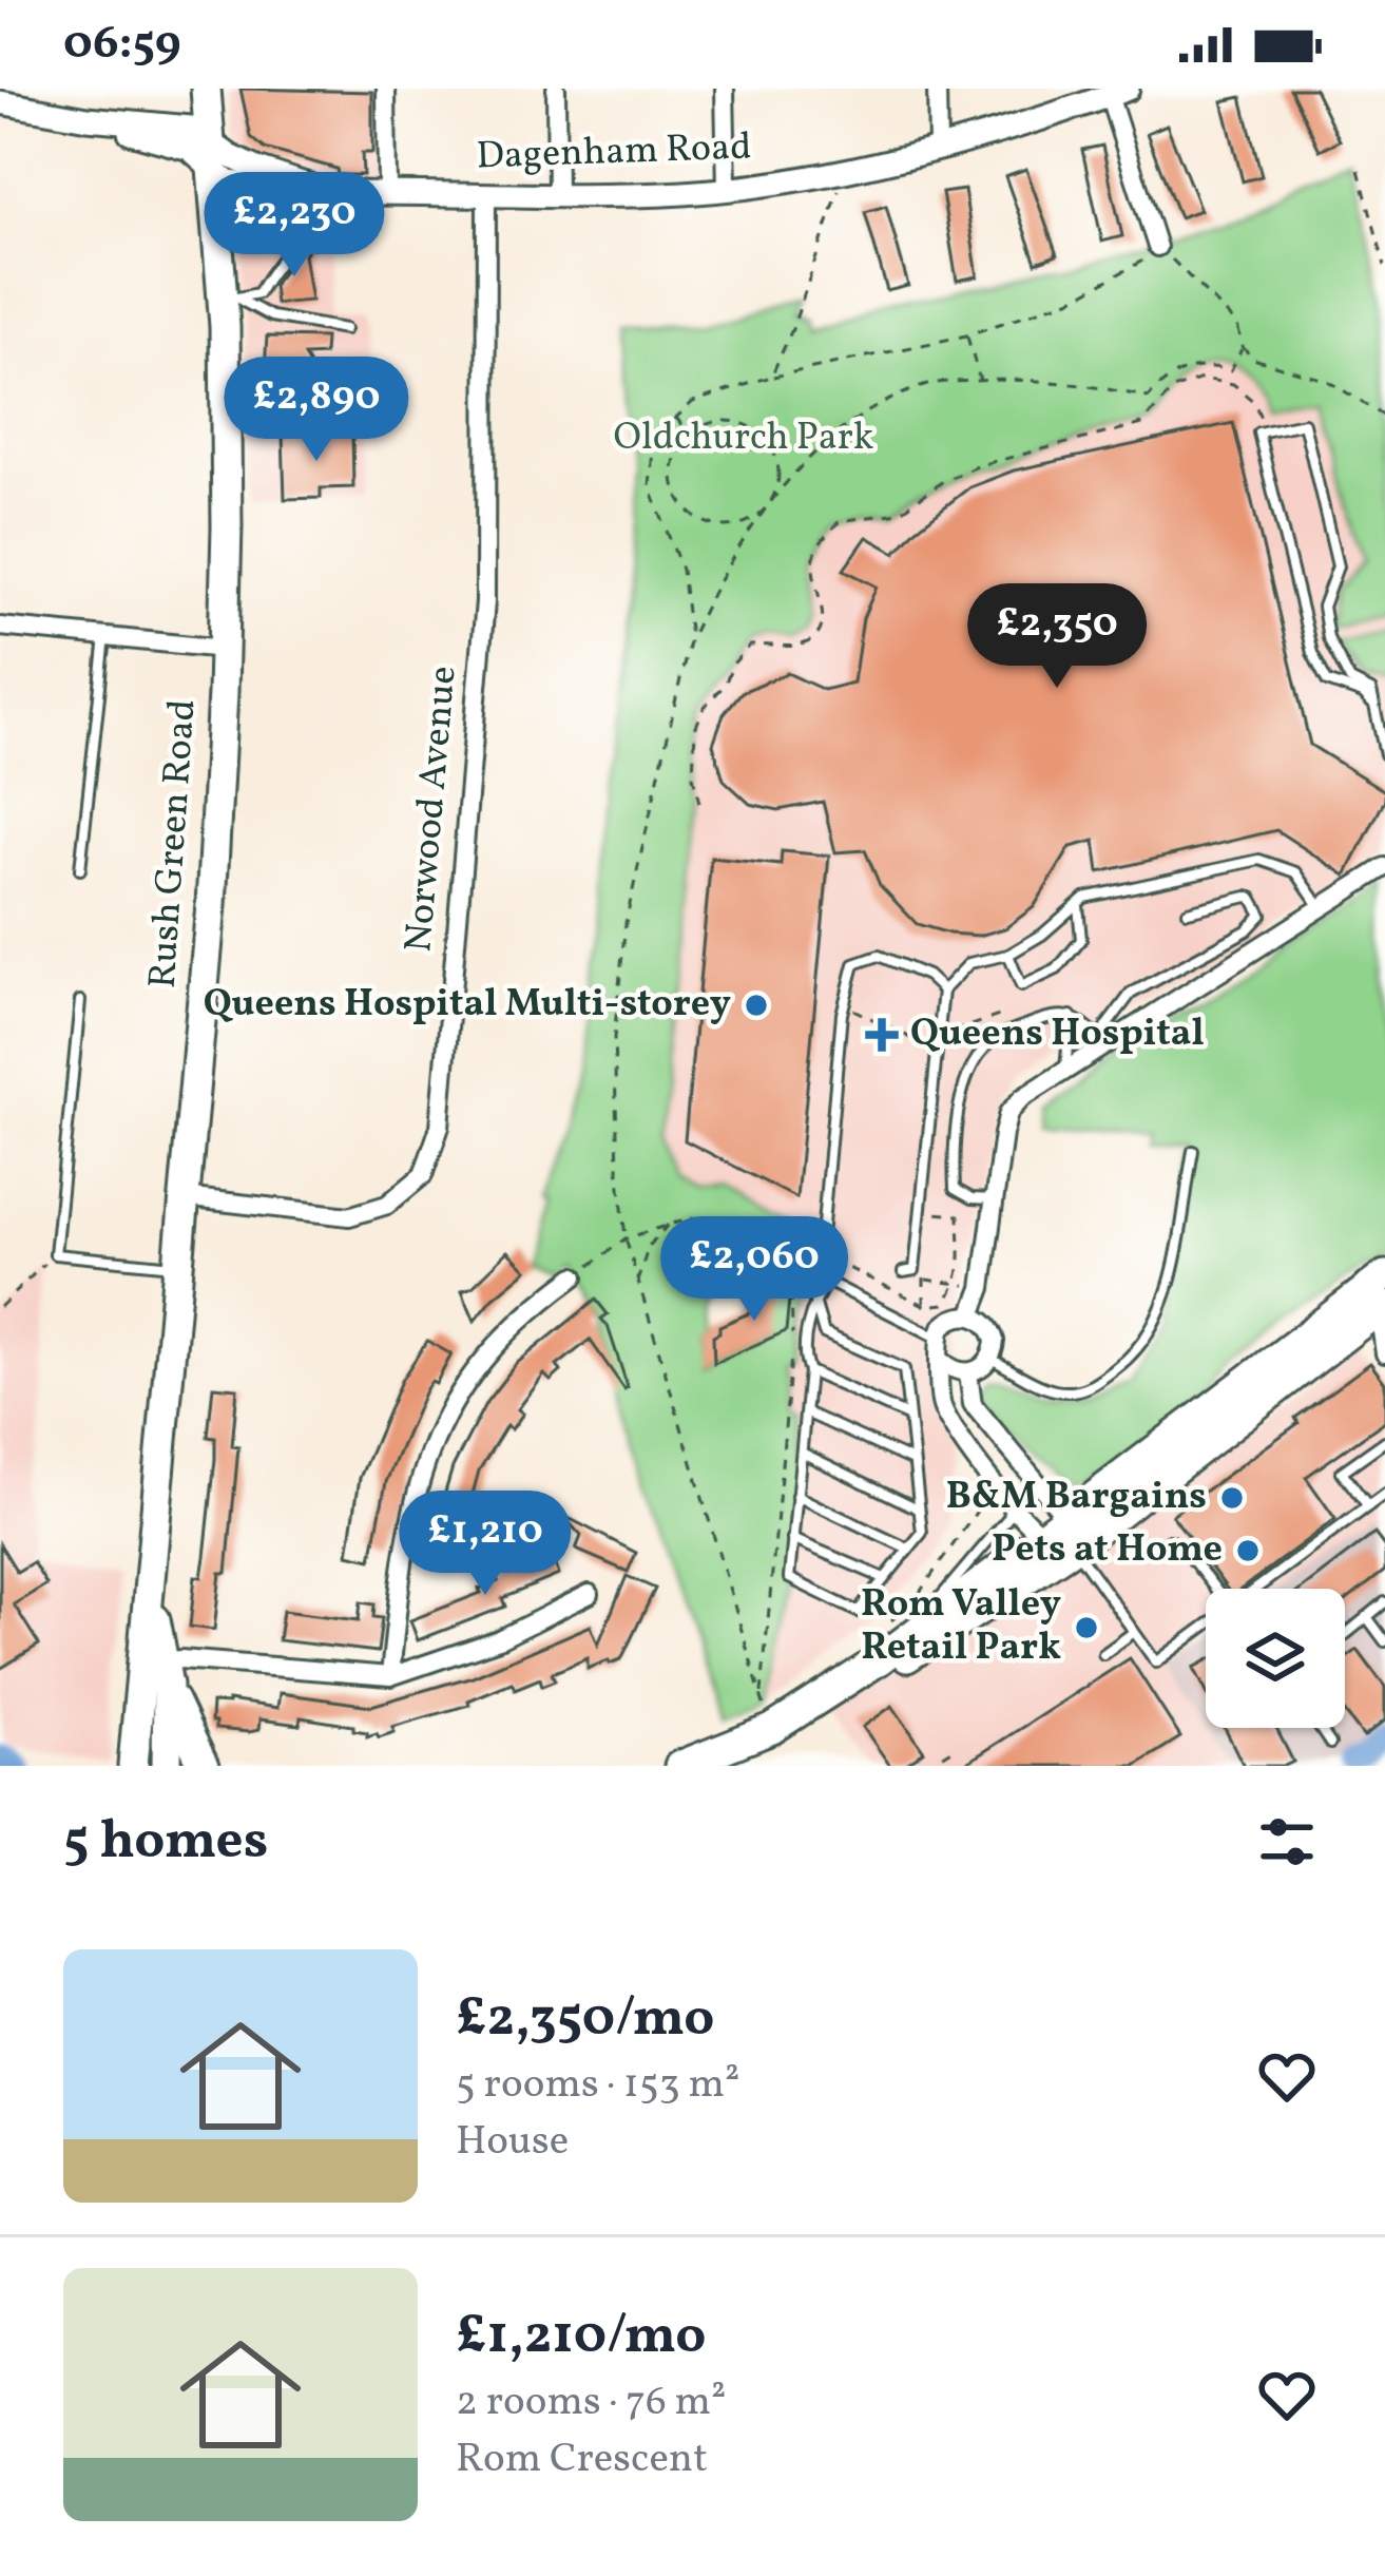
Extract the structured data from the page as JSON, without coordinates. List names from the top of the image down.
{
  "streets": {
    "main road": ["Rush Green Road"],
    "street": ["Dagenham Road", "Norwood Avenue"]
  },
  "crossings": [
    ["Dagenham Road", "Norwood Avenue"],
    ["Dagenham Road", "Rush Green Road"],
    ["Norwood Avenue", "Rush Green Road"]
  ],
  "parks": ["Oldchurch Park"],
  "places": {
    "other": [
      "Queens Hospital Multi-storey",
      "B&M Bargains",
      "Pets at Home",
      "Rom Valley Retail Park"
    ],
    "health": ["Queens Hospital"]
  },
  "page": {
    "status": "06:59",
    "price": [
      "£2,230",
      "£2,890",
      "£2,350",
      "£2,060",
      "£1,210"
    ],
    "heading": "5 homes",
    "list": [
      {
        "name": "£2,350/mo",
        "note": "5 rooms · 153 m² · House"
      },
      {
        "name": "£1,210/mo",
        "note": "2 rooms · 76 m² · Rom Crescent"
      }
    ]
  }
}
